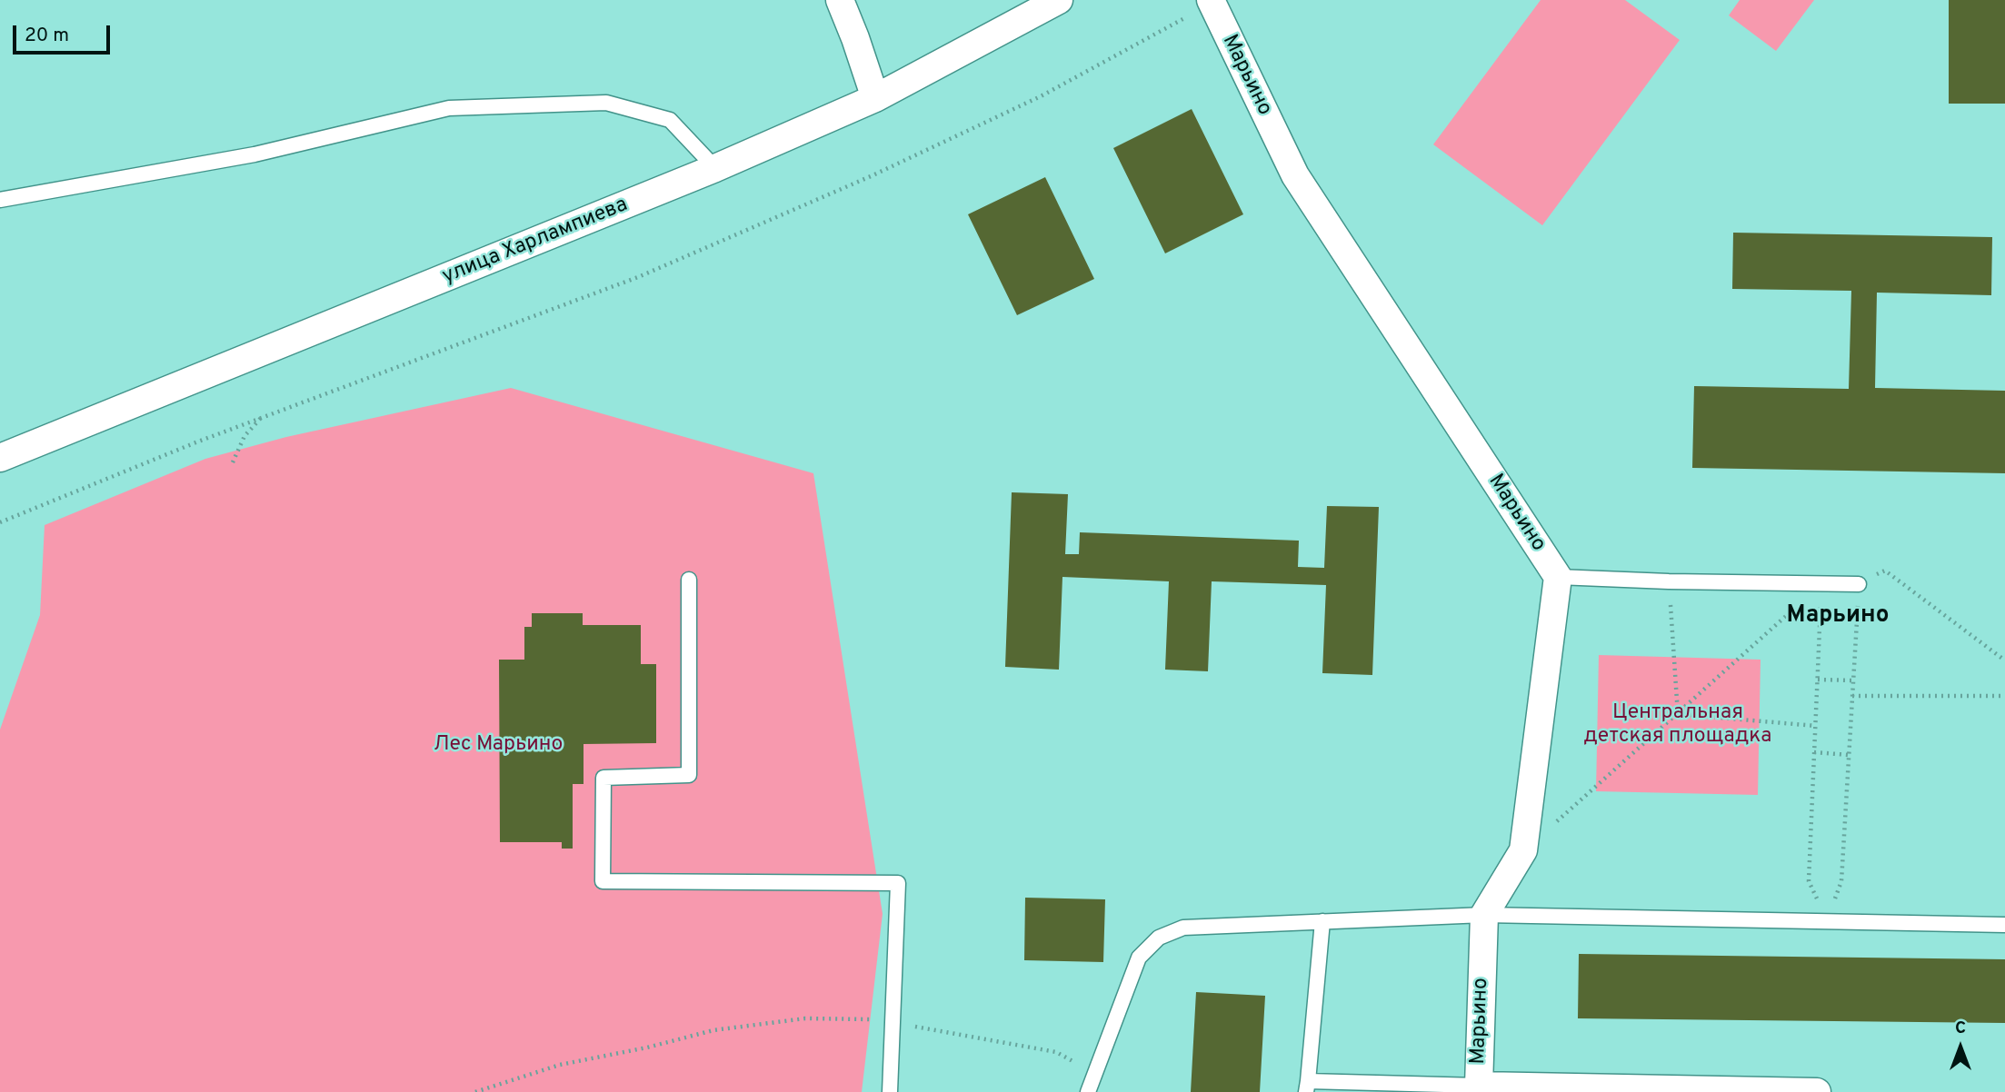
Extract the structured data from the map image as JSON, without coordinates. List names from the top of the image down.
{
  "streets": {
    "street": ["Марьино", "улица Харлампиева"]
  },
  "districts": ["Марьино"],
  "parks": ["Центральная детская площадка", "Лес Марьино"],
  "scale_bar": "20 m",
  "north": "top"
}
